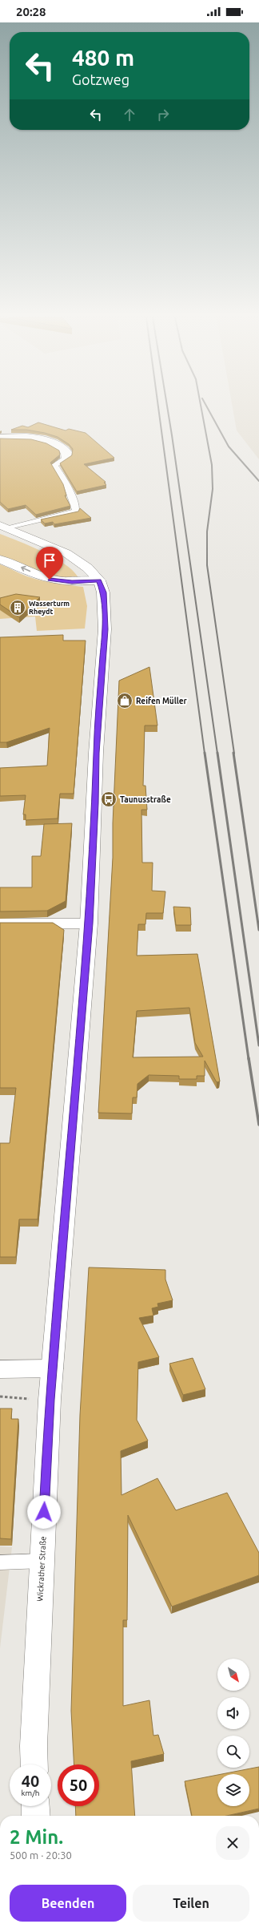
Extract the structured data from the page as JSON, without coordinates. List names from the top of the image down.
{
  "streets": {
    "main road": ["Wickrather Straße"]
  },
  "places": {
    "building": ["Wasserturm Rheydt"],
    "shop": ["Reifen Müller"],
    "bus stop": ["Taunusstraße"]
  },
  "north": "bottom right",
  "page": {
    "status": "20:28",
    "turn": ["480 m", "Gotzweg"],
    "speed": "40 km/h",
    "limit": "50",
    "heading": ["2 Min.", "500 m · 20:30"],
    "buttons": ["Beenden", "Teilen"]
  }
}
